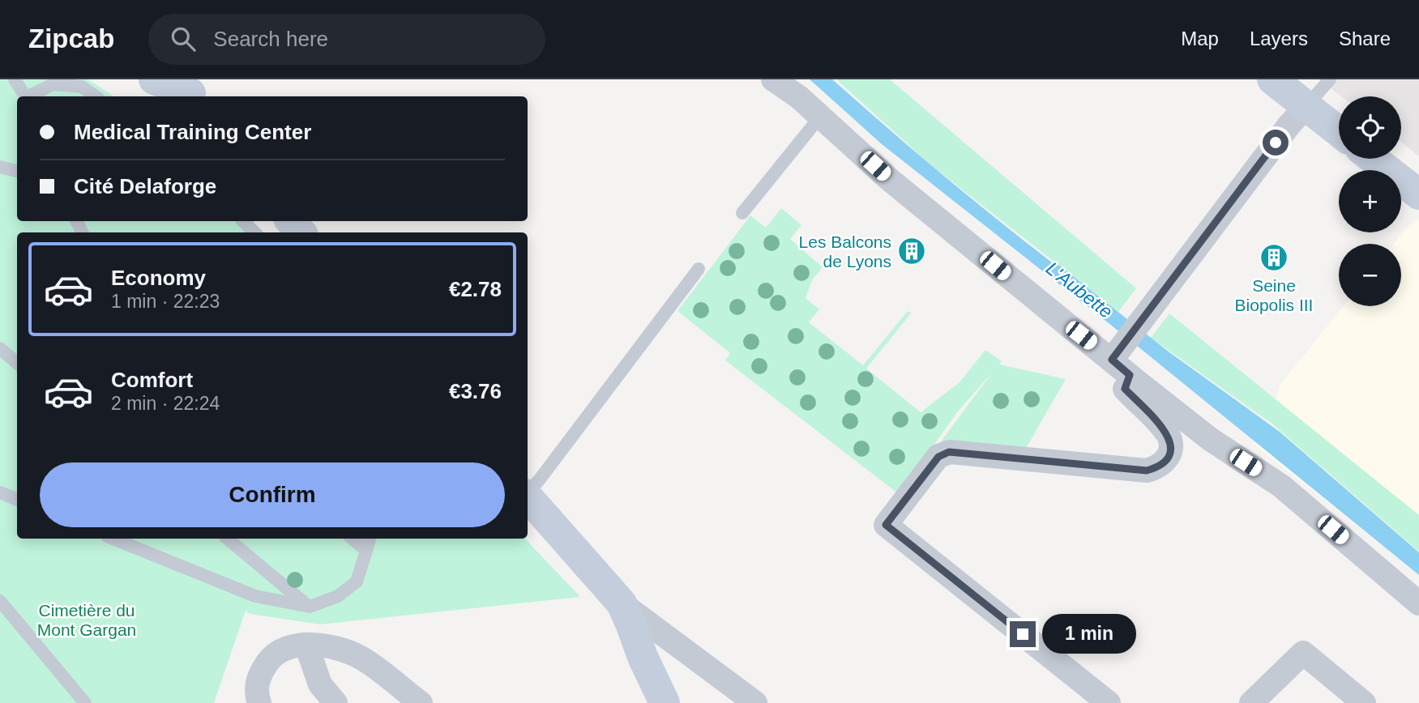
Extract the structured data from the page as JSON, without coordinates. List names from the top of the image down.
{
  "water": ["L'Aubette"],
  "parks": ["Cimetière du Mont Gargan"],
  "places": {
    "building": ["Les Balcons de Lyons", "Seine Biopolis III"]
  },
  "page": {
    "header": "Zipcab",
    "search": "Search here",
    "nav": ["Map", "Layers", "Share"],
    "map_buttons": ["+", "−"],
    "banner": ["Medical Training Center", "Cité Delaforge"],
    "list": [
      {
        "name": "Economy",
        "note": "1 min · 22:23",
        "value": "€2.78"
      },
      {
        "name": "Comfort",
        "note": "2 min · 22:24",
        "value": "€3.76"
      }
    ],
    "buttons": "Confirm",
    "bubble": "1 min"
  }
}
